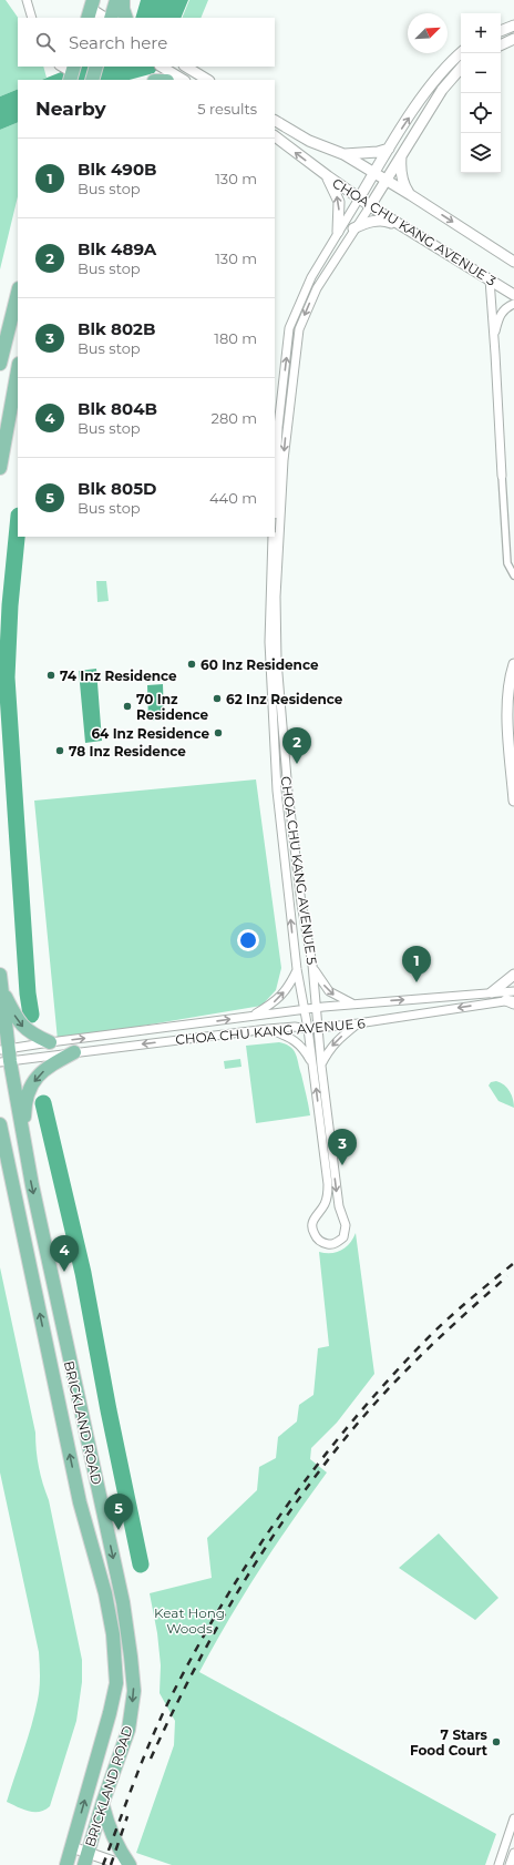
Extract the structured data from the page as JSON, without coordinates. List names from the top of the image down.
{
  "streets": {
    "main road": ["BRICKLAND ROAD"],
    "street": ["CHOA CHU KANG AVENUE 3", "CHOA CHU KANG AVENUE 5", "CHOA CHU KANG AVENUE 6"]
  },
  "crossings": [
    ["CHOA CHU KANG AVENUE 3", "CHOA CHU KANG AVENUE 5"],
    ["CHOA CHU KANG AVENUE 5", "CHOA CHU KANG AVENUE 6"],
    ["CHOA CHU KANG AVENUE 6", "BRICKLAND ROAD"]
  ],
  "parks": ["Keat Hong Woods"],
  "places": [
    "60 Inz Residence",
    "74 Inz Residence",
    "62 Inz Residence",
    "70 Inz Residence",
    "64 Inz Residence",
    "78 Inz Residence",
    "7 Stars Food Court"
  ],
  "north": "top right",
  "page": {
    "map_buttons": ["+", "−"],
    "search": "Search here",
    "heading": ["Nearby", "5 results"],
    "list": [
      {
        "mark": "1",
        "name": "Blk 490B",
        "note": "Bus stop",
        "value": "130 m"
      },
      {
        "mark": "2",
        "name": "Blk 489A",
        "note": "Bus stop",
        "value": "130 m"
      },
      {
        "mark": "3",
        "name": "Blk 802B",
        "note": "Bus stop",
        "value": "180 m"
      },
      {
        "mark": "4",
        "name": "Blk 804B",
        "note": "Bus stop",
        "value": "280 m"
      },
      {
        "mark": "5",
        "name": "Blk 805D",
        "note": "Bus stop",
        "value": "440 m"
      }
    ],
    "pins": [
      "2",
      "1",
      "3",
      "4",
      "5"
    ]
  }
}
